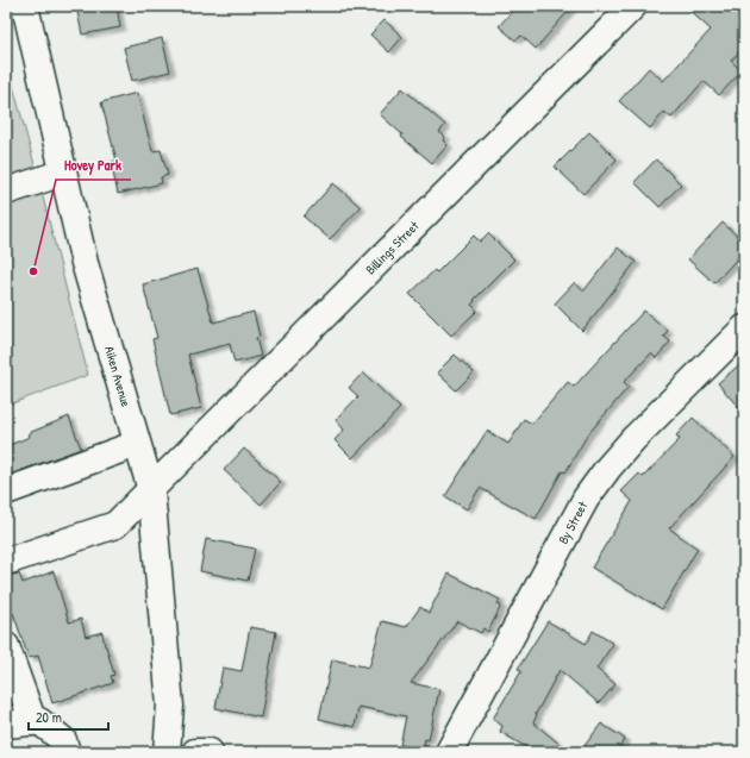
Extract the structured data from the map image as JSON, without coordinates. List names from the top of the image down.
{
  "streets": {
    "street": ["Billings Street", "Aiken Avenue", "By Street"]
  },
  "crossings": [
    ["Billings Street", "Aiken Avenue"]
  ],
  "places": ["Hovey Park"],
  "scale_bar": "20 m"
}
